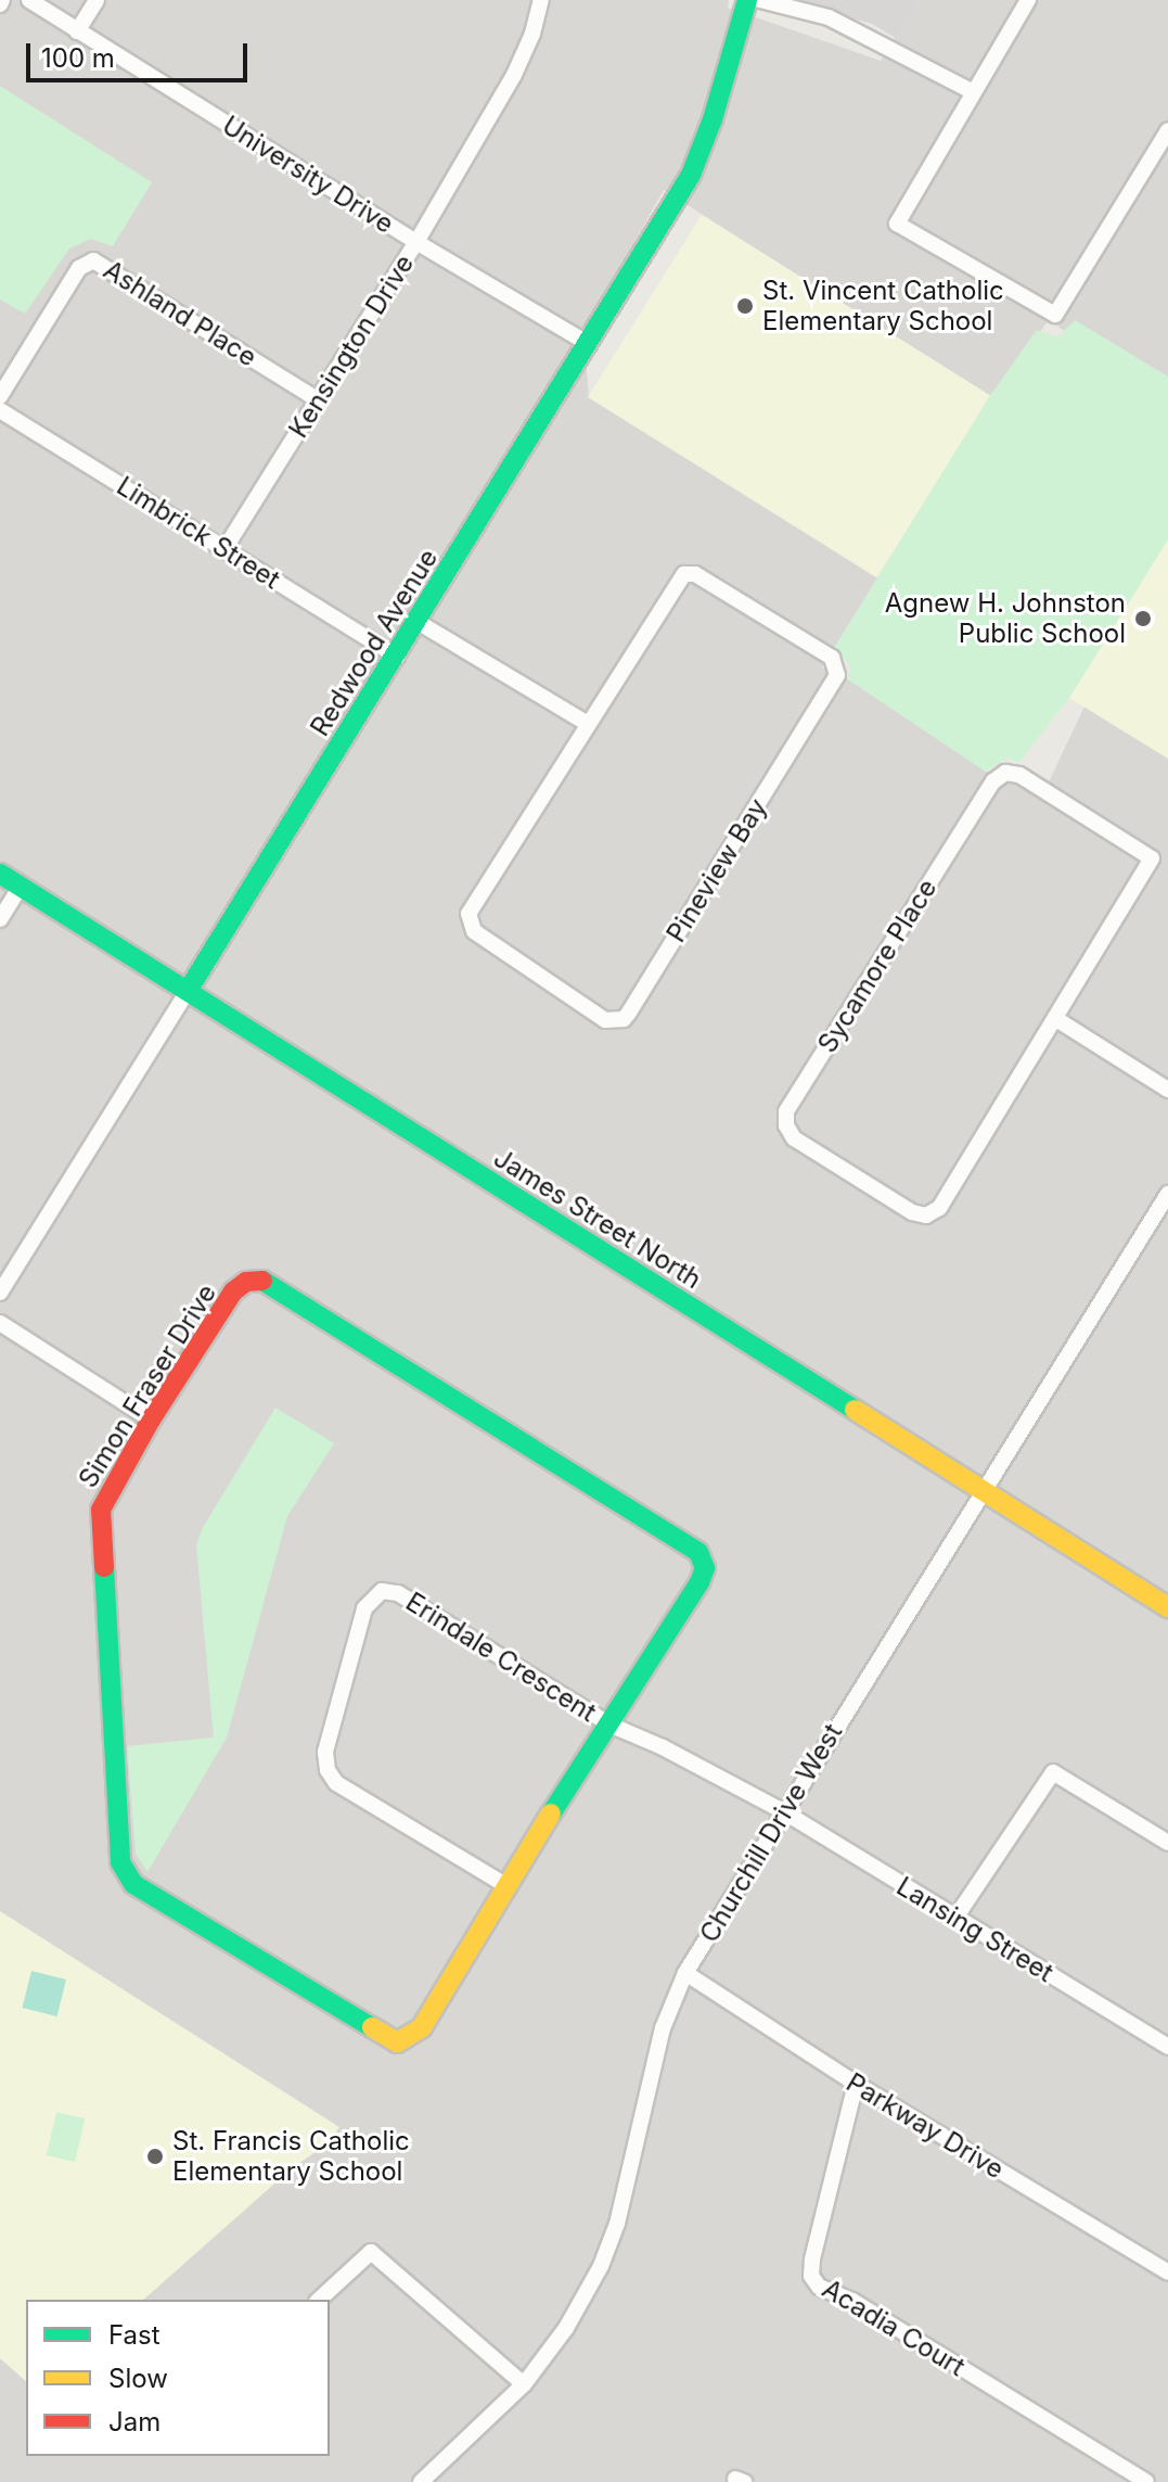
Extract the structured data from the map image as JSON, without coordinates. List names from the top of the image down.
{
  "streets": {
    "street": [
      "University Drive",
      "Ashland Place",
      "Kensington Drive",
      "Limbrick Street",
      "Redwood Avenue",
      "Pineview Bay",
      "Sycamore Place",
      "James Street North",
      "Simon Fraser Drive",
      "Erindale Crescent",
      "Churchill Drive West",
      "Lansing Street",
      "Parkway Drive",
      "Acadia Court"
    ]
  },
  "crossings": [
    ["University Drive", "Kensington Drive"],
    ["University Drive", "Redwood Avenue"],
    ["Ashland Place", "Kensington Drive"],
    ["Kensington Drive", "Limbrick Street"],
    ["Limbrick Street", "Redwood Avenue"],
    ["Redwood Avenue", "James Street North"],
    ["James Street North", "Churchill Drive West"],
    ["Simon Fraser Drive", "Erindale Crescent"],
    ["Simon Fraser Drive", "Lansing Street"],
    ["Erindale Crescent", "Lansing Street"],
    ["Churchill Drive West", "Lansing Street"],
    ["Churchill Drive West", "Parkway Drive"],
    ["Parkway Drive", "Acadia Court"]
  ],
  "places": ["St. Vincent Catholic Elementary School", "Agnew H. Johnston Public School", "St. Francis Catholic Elementary School"],
  "legend": ["Fast", "Slow", "Jam"],
  "scale_bar": "100 m"
}
